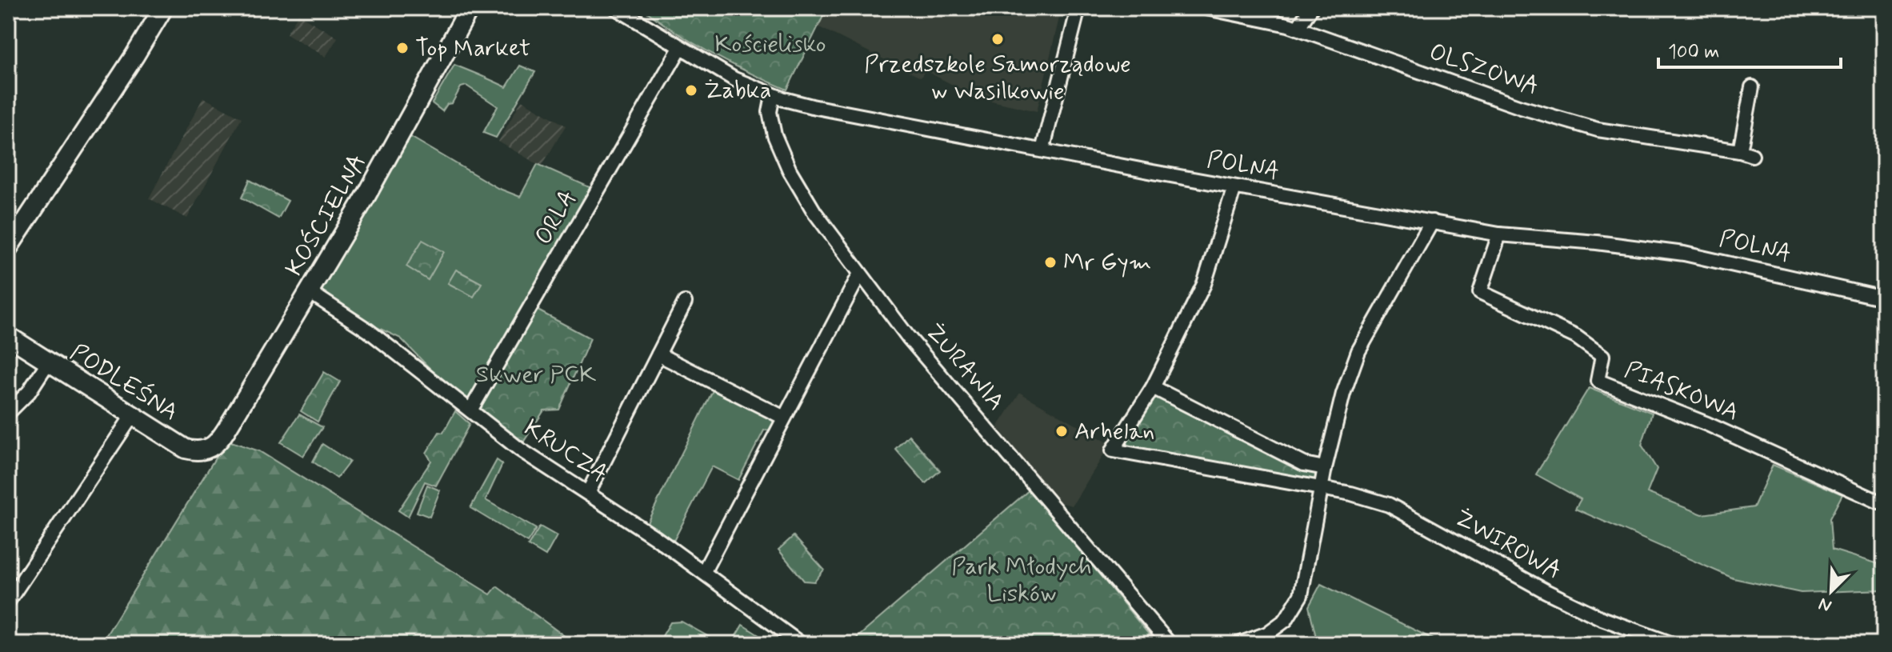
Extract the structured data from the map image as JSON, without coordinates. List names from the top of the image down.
{
  "streets": {
    "street": [
      "OLSZOWA",
      "POLNA",
      "KOŚCIELNA",
      "ORLA",
      "ŻURAWIA",
      "PODLEŚNA",
      "PIASKOWA",
      "KRUCZA",
      "ŻWIROWA"
    ]
  },
  "crossings": [
    ["POLNA", "ORLA"],
    ["POLNA", "ŻURAWIA"],
    ["POLNA", "PIASKOWA"],
    ["KOŚCIELNA", "PODLEŚNA"],
    ["KOŚCIELNA", "KRUCZA"],
    ["ORLA", "KRUCZA"]
  ],
  "parks": ["Kościelisko", "Skwer PCK", "Park Młodych Lisków"],
  "places": [
    "Przedszkole Samorządowe w Wasilkowie",
    "Top Market",
    "Żabka",
    "Mr Gym",
    "Arhelan"
  ],
  "scale_bar": "100 m",
  "north": "bottom left"
}
